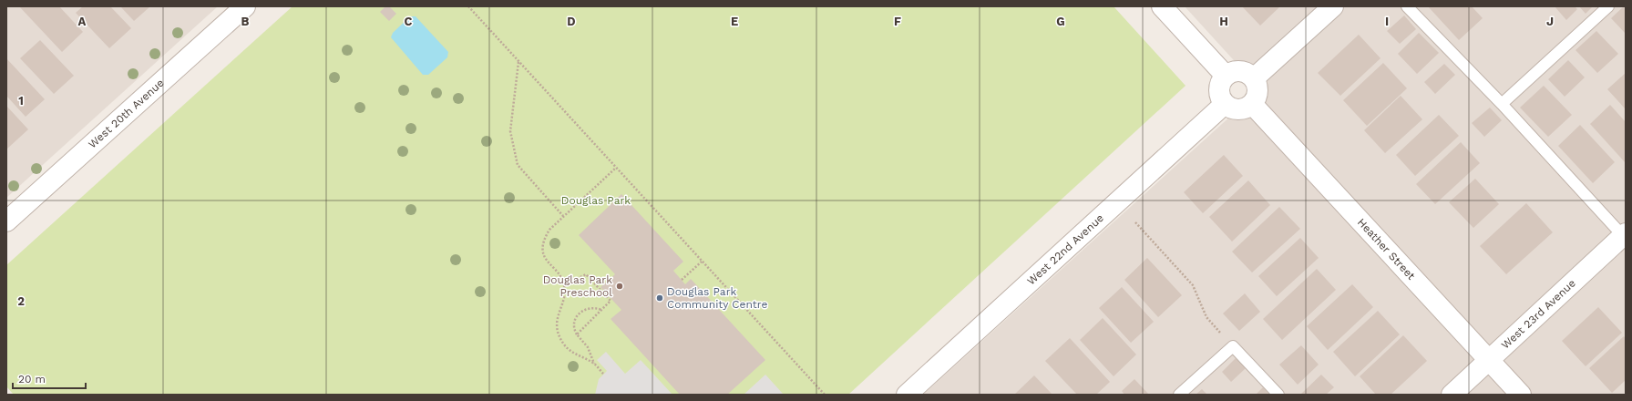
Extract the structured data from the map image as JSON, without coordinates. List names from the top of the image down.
{
  "streets": {
    "street": [
      "West 20th Avenue",
      "West 22nd Avenue",
      "Heather Street",
      "West 23rd Avenue"
    ]
  },
  "crossings": [
    ["West 22nd Avenue", "Heather Street"],
    ["Heather Street", "West 23rd Avenue"]
  ],
  "parks": ["Douglas Park"],
  "places": ["Douglas Park Preschool", "Douglas Park Community Centre"],
  "scale_bar": "20 m",
  "grid": {
    "columns": [
      "A",
      "B",
      "C",
      "D",
      "E",
      "F",
      "G",
      "H",
      "I",
      "J"
    ],
    "rows": ["1", "2"]
  }
}
